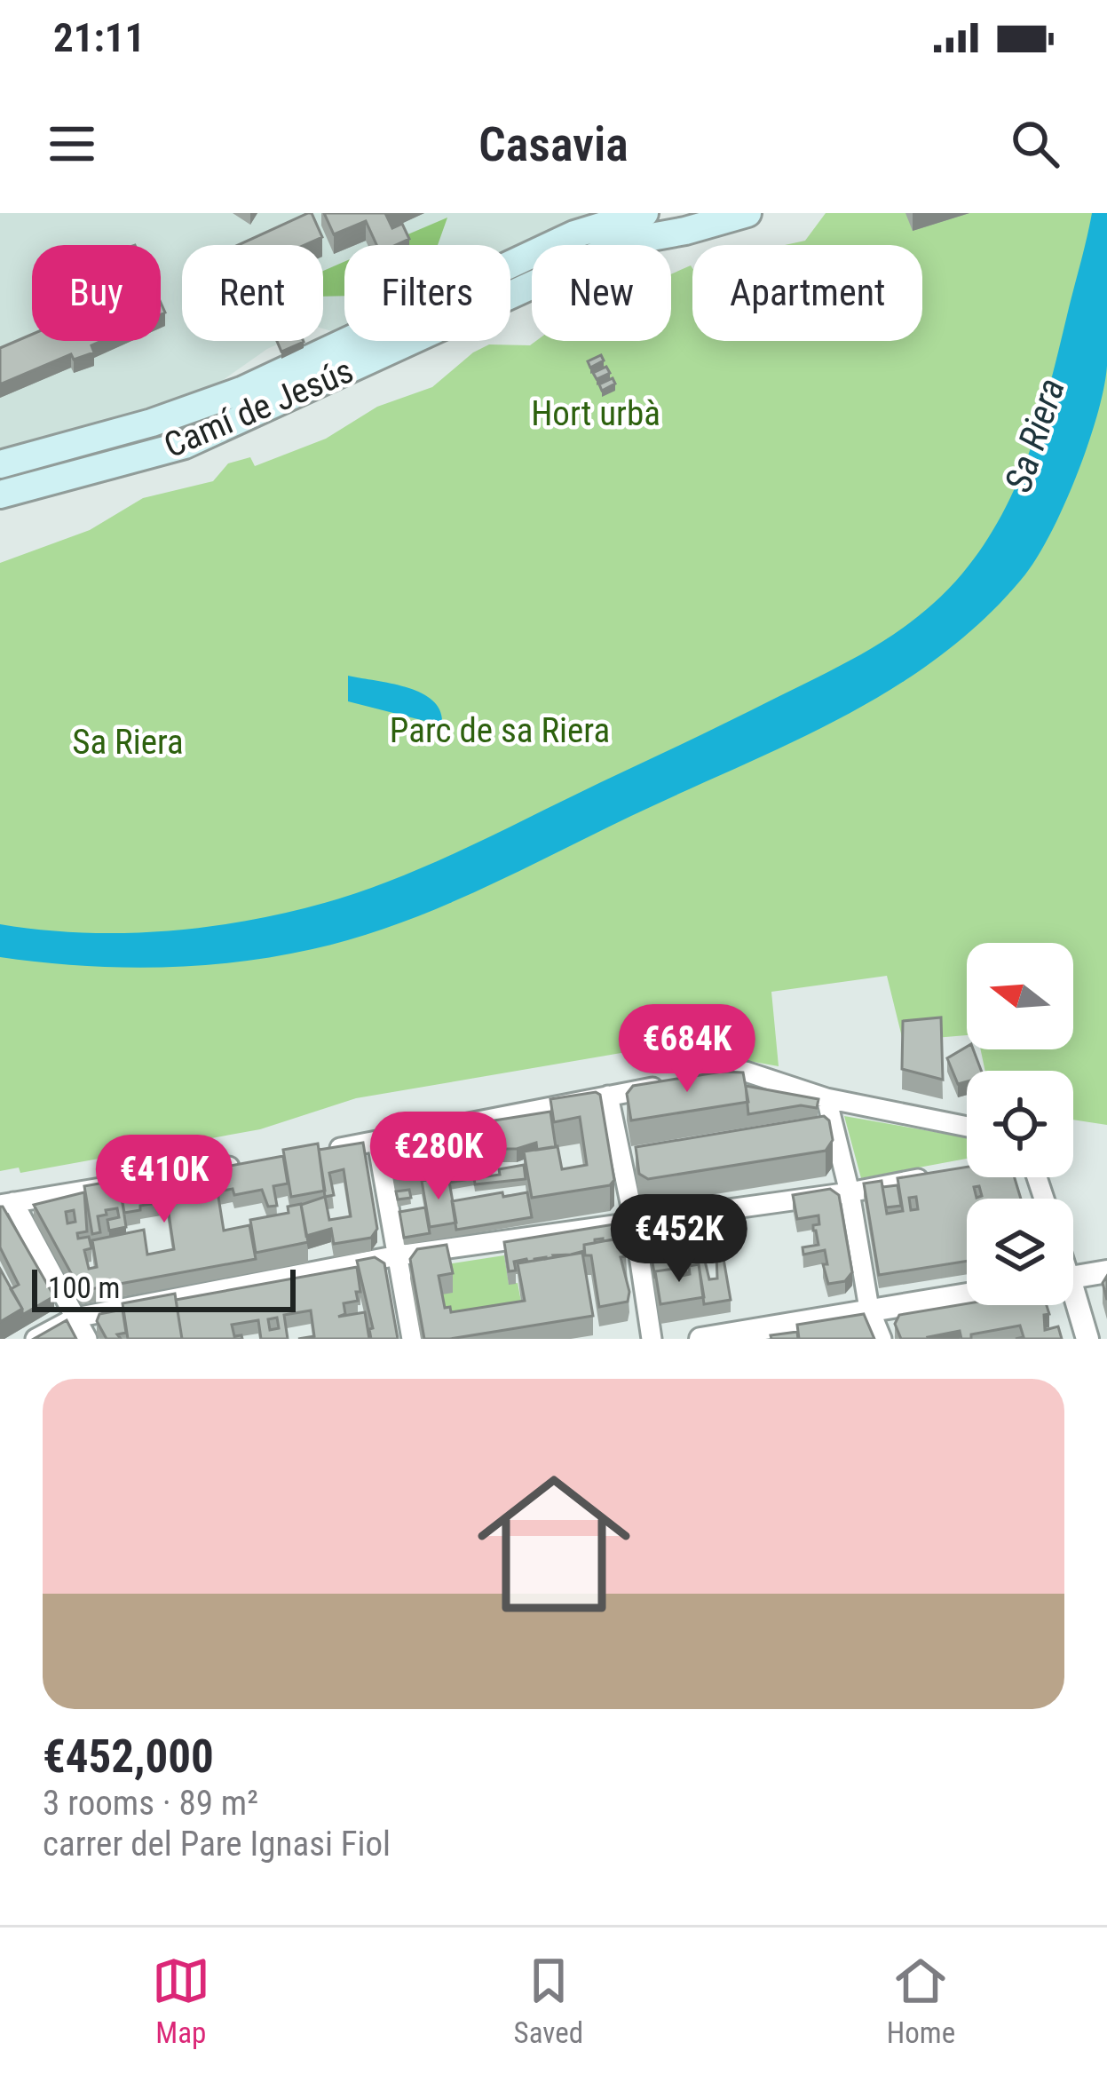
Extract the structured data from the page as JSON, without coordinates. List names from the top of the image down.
{
  "streets": {
    "main road": ["Camí de Jesús"]
  },
  "water": ["Sa Riera"],
  "parks": ["Hort urbà", "Parc de sa Riera", "Sa Riera"],
  "scale_bar": "100 m",
  "north": "left",
  "page": {
    "status": "21:11",
    "header": "Casavia",
    "chip": [
      "Buy",
      "Rent",
      "Filters",
      "New",
      "Apartment"
    ],
    "price": [
      "€684K",
      "€280K",
      "€410K",
      "€452K"
    ],
    "scale": "100 m",
    "list": [
      {
        "name": "€452,000",
        "note": "3 rooms · 89 m² · carrer del Pare Ignasi Fiol"
      }
    ],
    "tabs": ["Map", "Saved", "Home"]
  }
}
